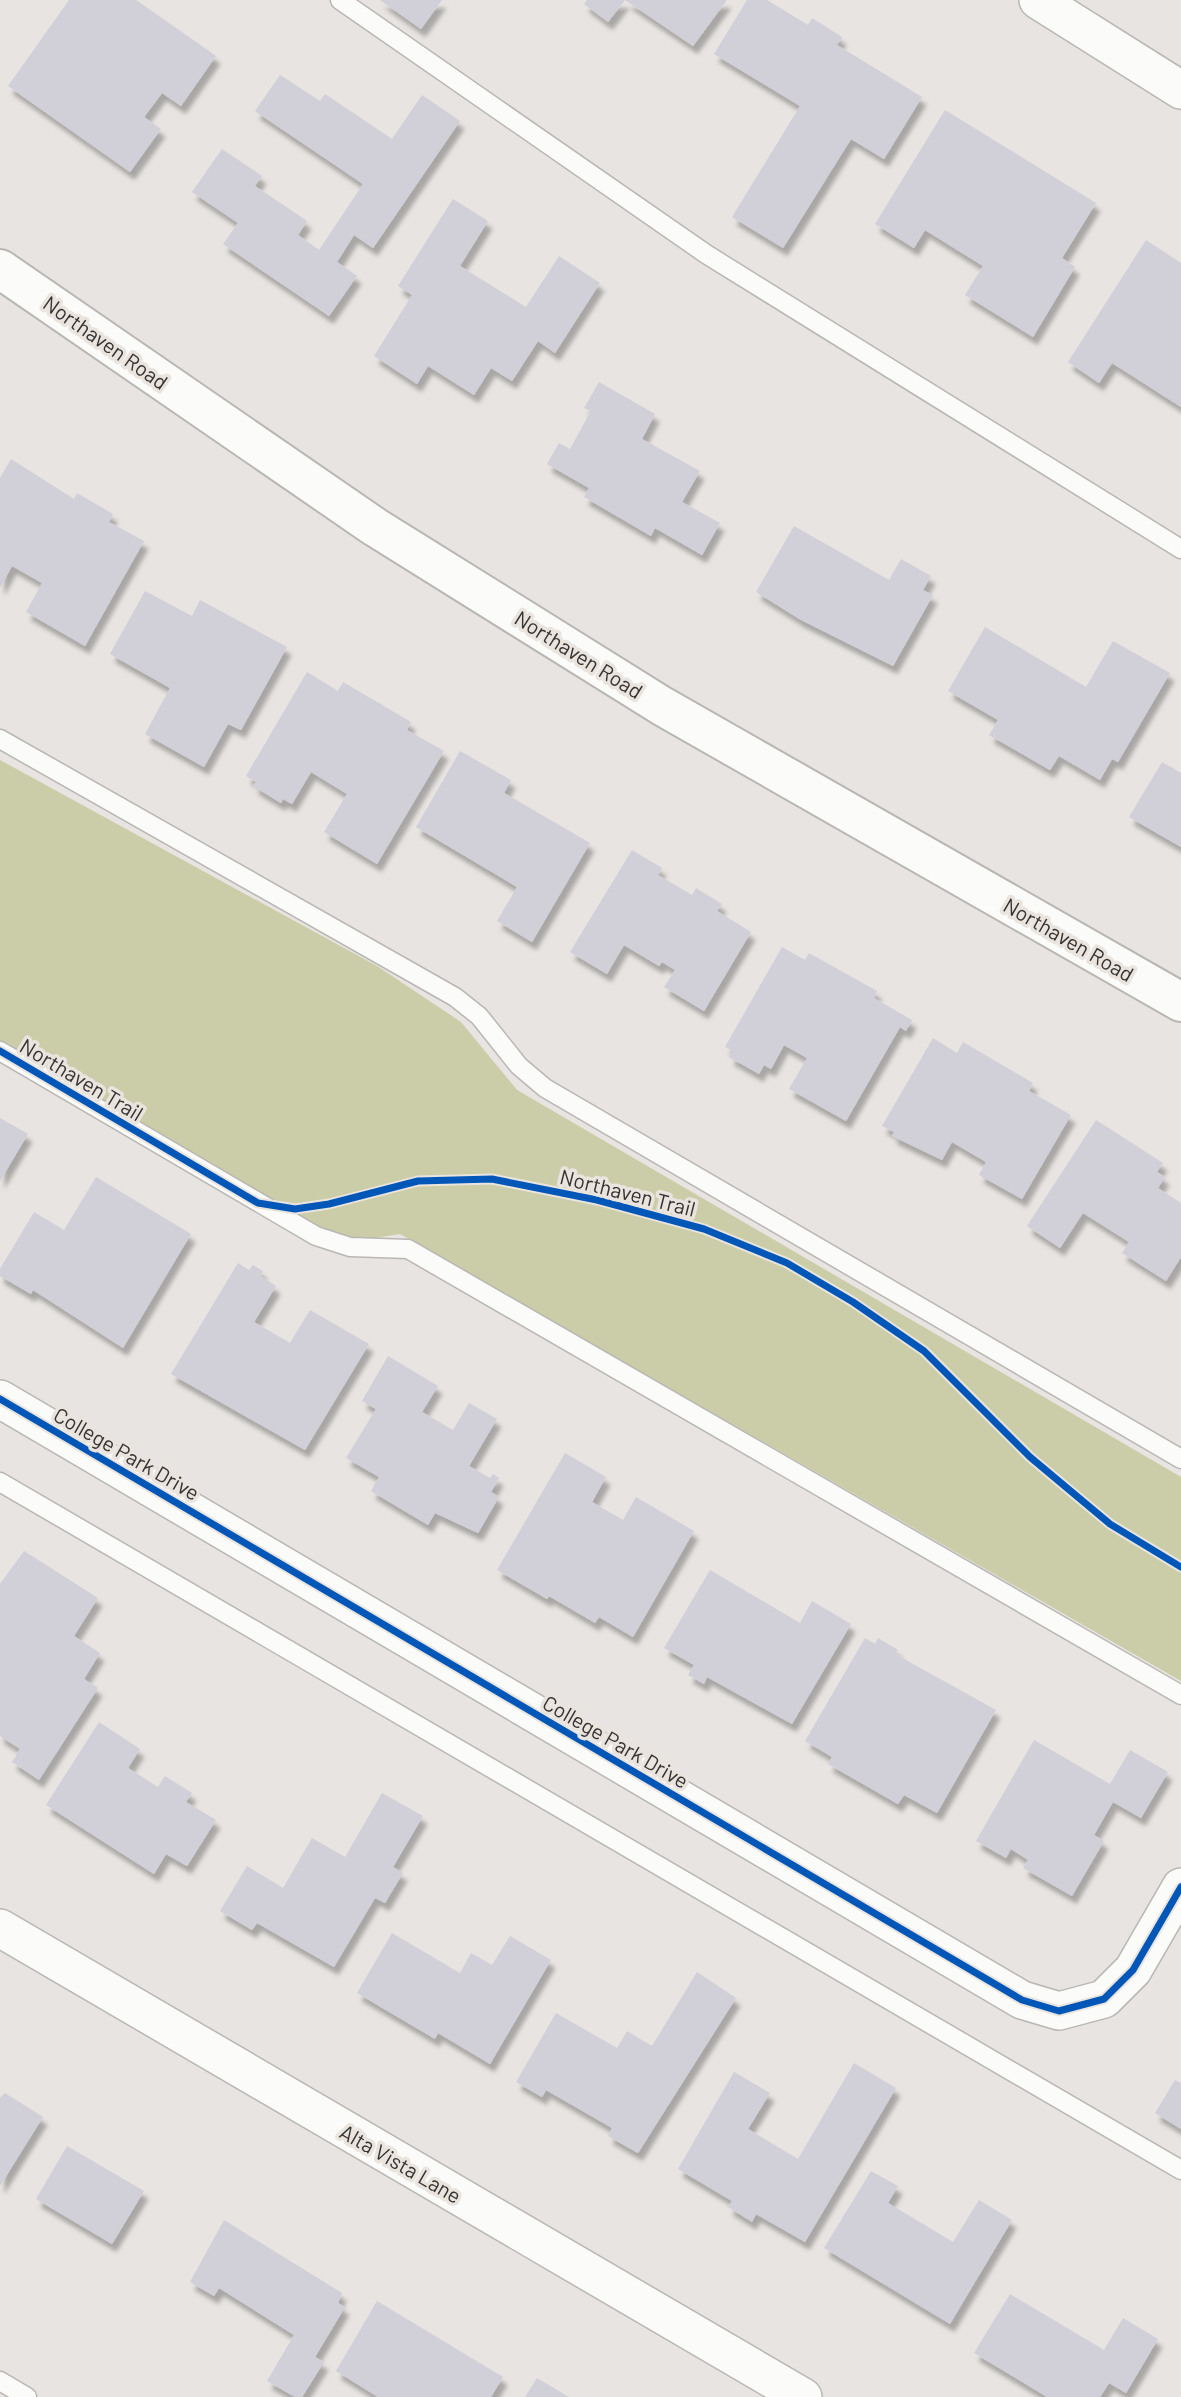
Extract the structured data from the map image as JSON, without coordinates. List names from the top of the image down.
{
  "streets": {
    "street": ["Northaven Road", "College Park Drive", "Alta Vista Lane"],
    "lane": ["Northaven Trail"]
  }
}
